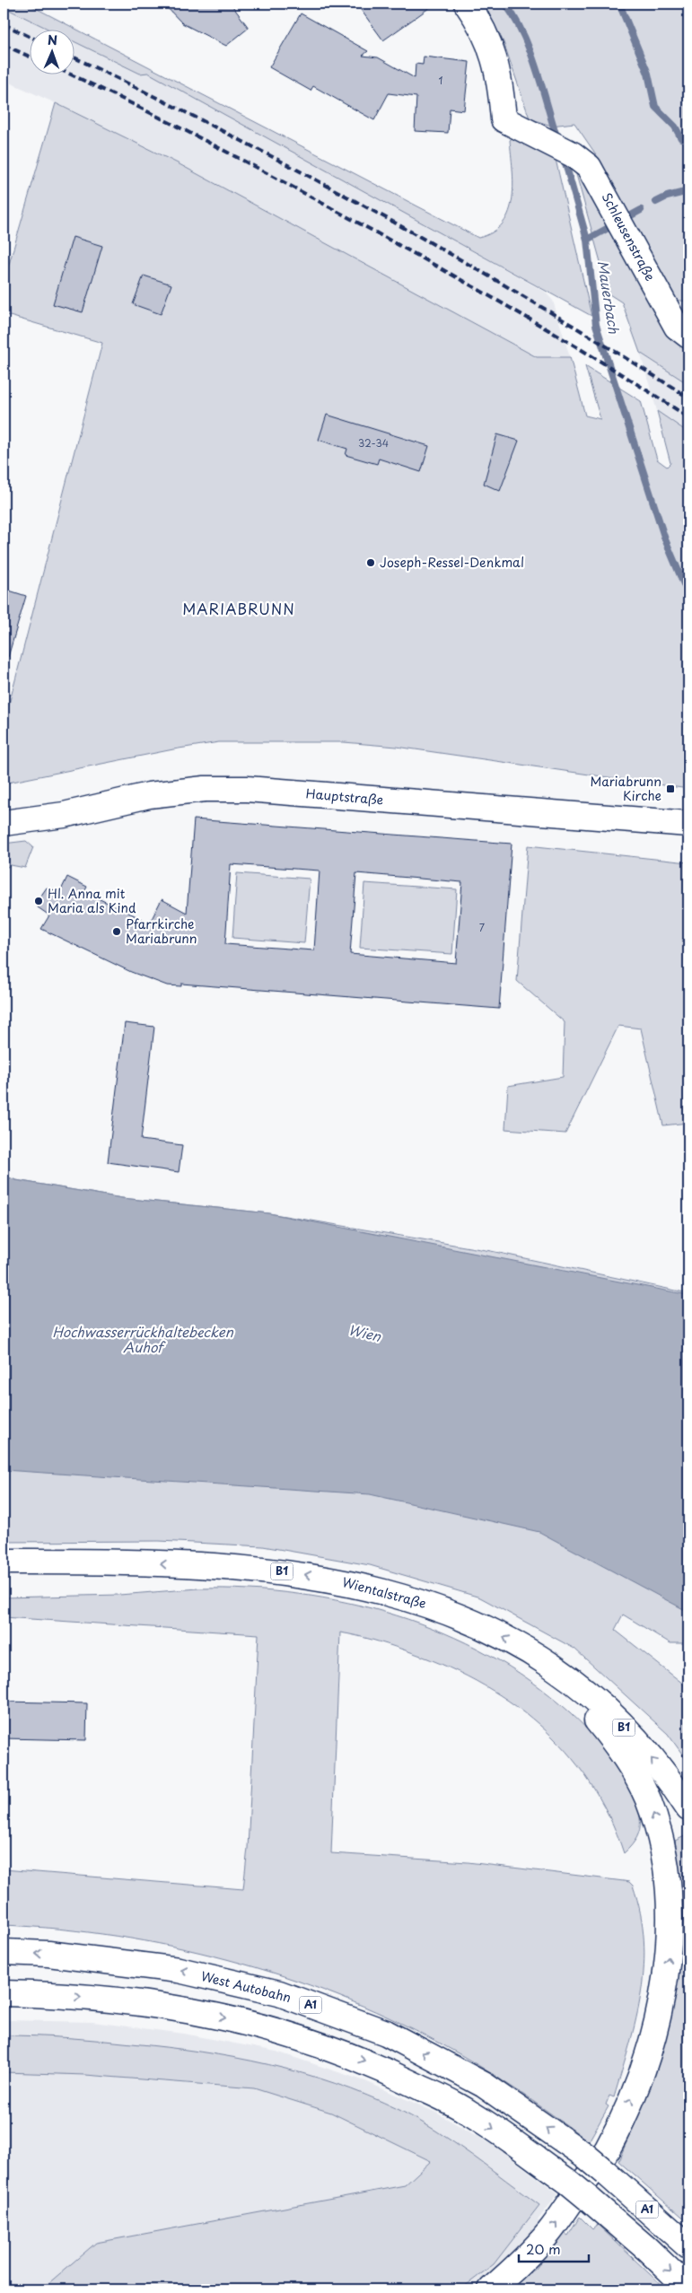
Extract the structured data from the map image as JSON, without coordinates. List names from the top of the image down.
{
  "streets": {
    "main road": [
      "Schleusenstraße",
      "Hauptstraße",
      "B1",
      "Wientalstraße",
      "West Autobahn",
      "A1"
    ]
  },
  "one_way": ["Wientalstraße"],
  "districts": ["MARIABRUNN"],
  "water": ["Mauerbach", "Hochwasserrückhaltebecken Auhof", "Wien"],
  "places": {
    "other": ["Joseph-Ressel-Denkmal", "Hl. Anna mit Maria als Kind", "Pfarrkirche Mariabrunn"],
    "transit": ["Mariabrunn Kirche"]
  },
  "house_numbers": ["1", "32-34", "7"],
  "scale_bar": "20 m",
  "north": "top"
}
